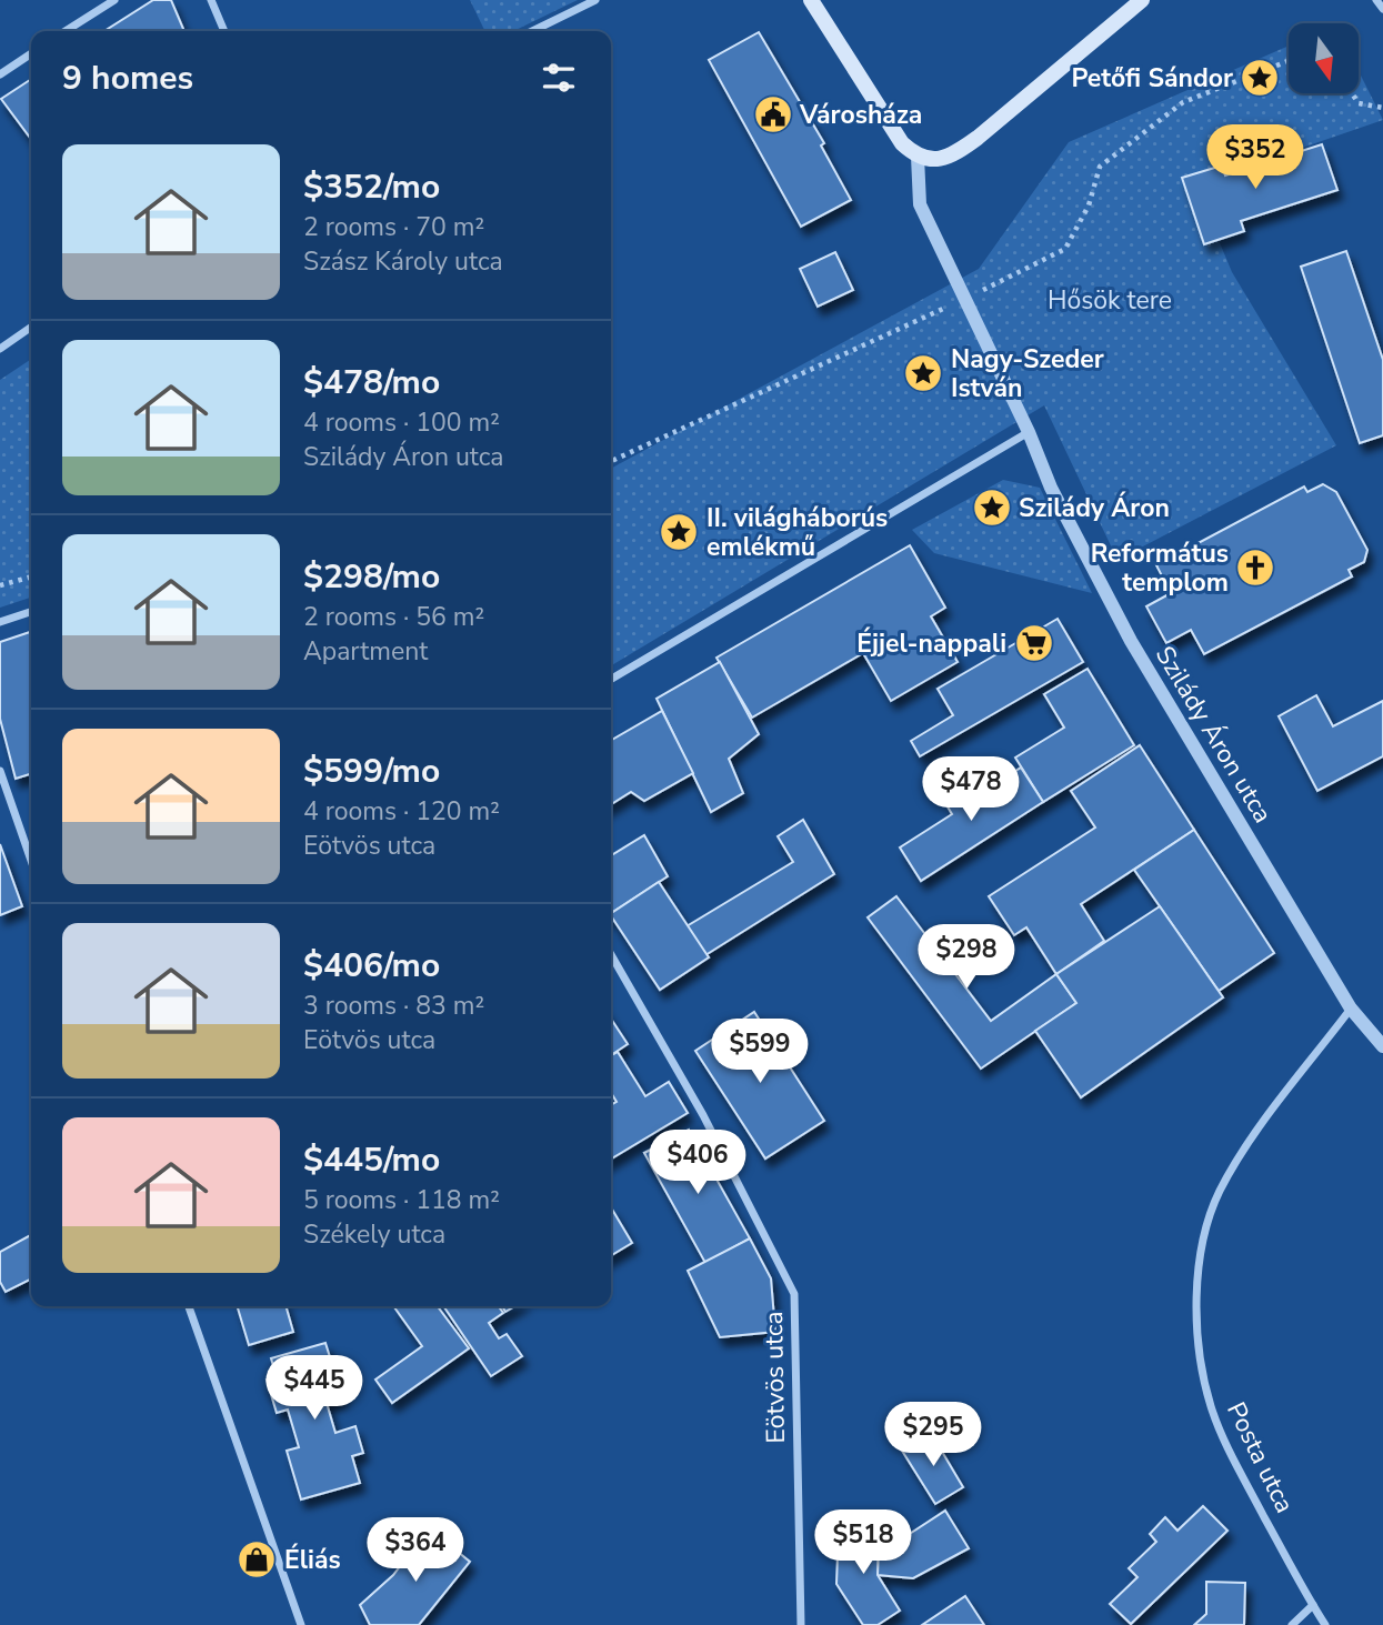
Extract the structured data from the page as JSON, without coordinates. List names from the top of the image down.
{
  "streets": {
    "street": ["Szilády Áron utca", "Eötvös utca", "Posta utca"]
  },
  "crossings": [
    ["Szilády Áron utca", "Posta utca"]
  ],
  "parks": ["Hősök tere"],
  "places": {
    "place": [
      "Petőfi Sándor",
      "Nagy-Szeder István",
      "Szilády Áron",
      "II. világháborús emlékmű"
    ],
    "public building": ["Városháza"],
    "church": ["Református templom"],
    "supermarket": ["Éjjel-nappali"],
    "shop": ["Éliás"]
  },
  "north": "bottom",
  "page": {
    "heading": "9 homes",
    "price": [
      "$352",
      "$478",
      "$298",
      "$599",
      "$406",
      "$445",
      "$295",
      "$518",
      "$364"
    ],
    "list": [
      {
        "name": "$352/mo",
        "note": "2 rooms · 70 m² · Szász Károly utca"
      },
      {
        "name": "$478/mo",
        "note": "4 rooms · 100 m² · Szilády Áron utca"
      },
      {
        "name": "$298/mo",
        "note": "2 rooms · 56 m² · Apartment"
      },
      {
        "name": "$599/mo",
        "note": "4 rooms · 120 m² · Eötvös utca"
      },
      {
        "name": "$406/mo",
        "note": "3 rooms · 83 m² · Eötvös utca"
      },
      {
        "name": "$445/mo",
        "note": "5 rooms · 118 m² · Székely utca"
      }
    ]
  }
}
